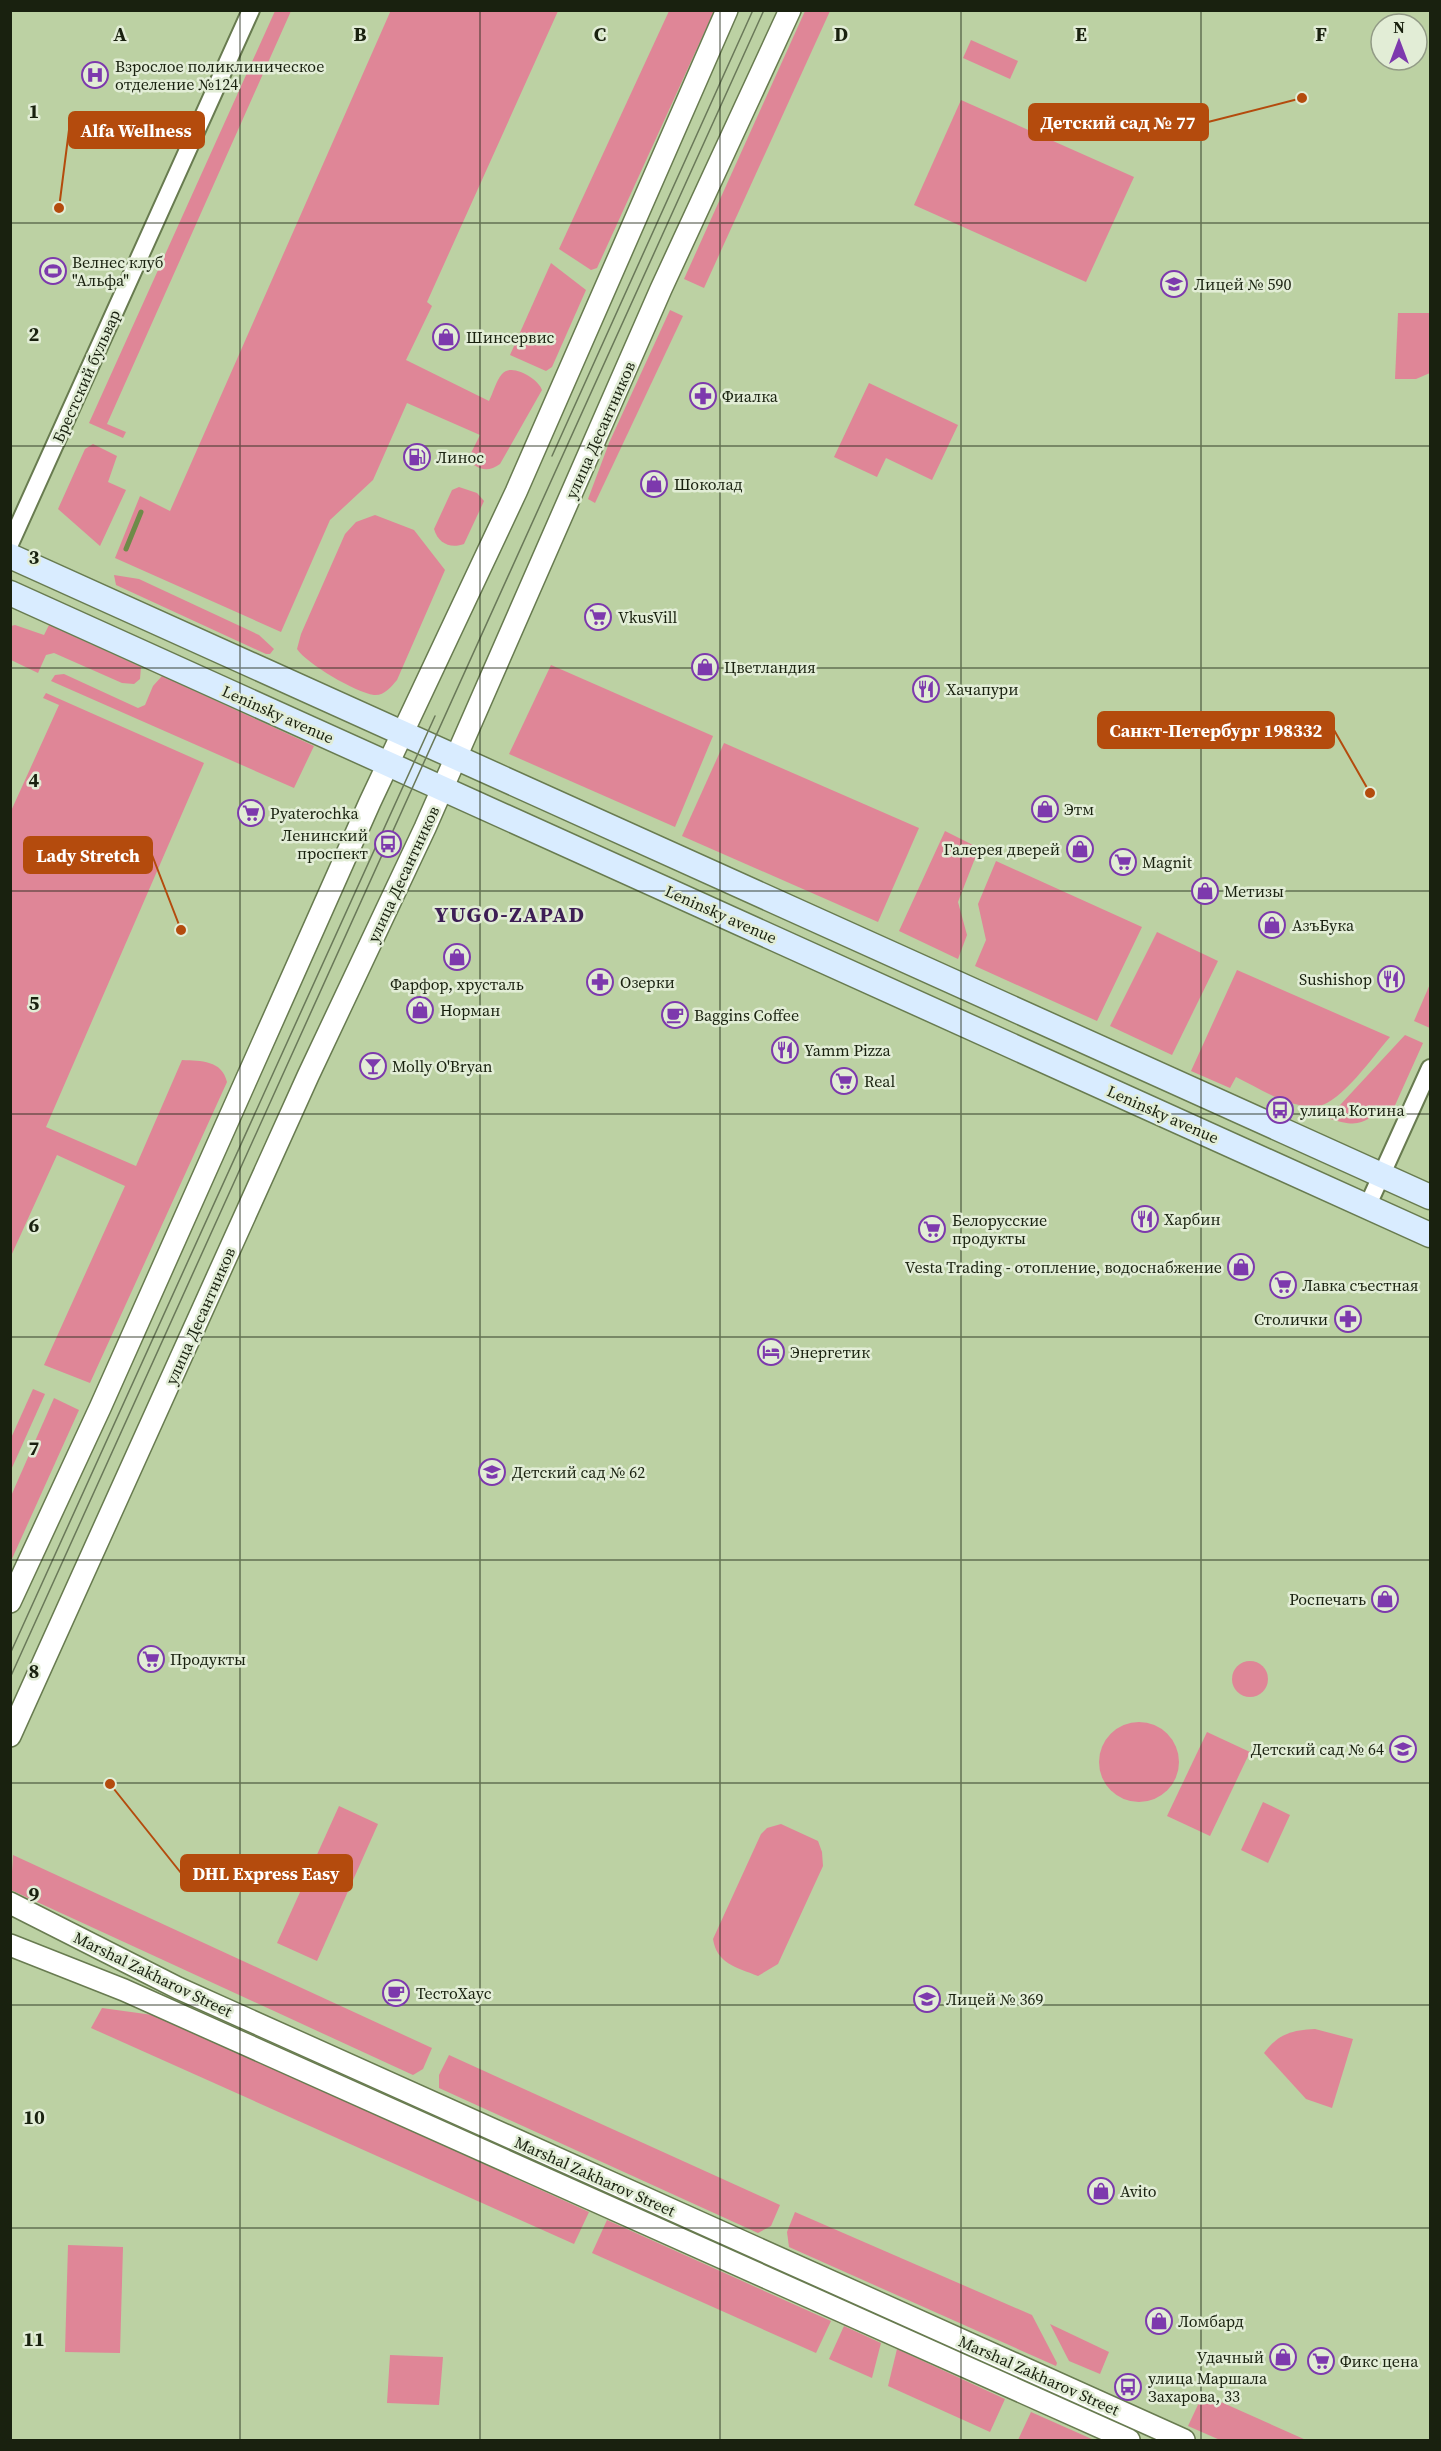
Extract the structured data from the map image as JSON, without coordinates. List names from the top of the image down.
{
  "streets": {
    "main road": ["Leninsky avenue"],
    "street": ["Брестский бульвар", "улица Десантников", "Marshal Zakharov Street"]
  },
  "crossings": [
    ["улица Десантников", "Leninsky avenue"]
  ],
  "districts": ["YUGO-ZAPAD"],
  "places": {
    "hospital": ["Взрослое поликлиническое отделение №124"],
    "other": [
      "Детский сад № 77",
      "Alfa Wellness",
      "Санкт-Петербург 198332",
      "Lady Stretch",
      "DHL Express Easy"
    ],
    "sports": ["Велнес клуб \"Альфа\""],
    "school or university": [
      "Лицей № 590",
      "Детский сад № 62",
      "Детский сад № 64",
      "Лицей № 369"
    ],
    "shop": [
      "Шинсервис",
      "Шоколад",
      "Цветландия",
      "Этм",
      "Галерея дверей",
      "Метизы",
      "АзъБука",
      "Фарфор, хрусталь",
      "Норман",
      "Vesta Trading - отопление, водоснабжение",
      "Роспечать",
      "Avito",
      "Ломбард",
      "Удачный"
    ],
    "pharmacy": ["Фиалка", "Озерки", "Столички"],
    "fuel station": ["Линос"],
    "supermarket": [
      "VkusVill",
      "Pyaterochka",
      "Magnit",
      "Real",
      "Белорусские продукты",
      "Лавка съестная",
      "Продукты",
      "Фикс цена"
    ],
    "restaurant": [
      "Хачапури",
      "Sushishop",
      "Yamm Pizza",
      "Харбин"
    ],
    "bus stop": ["Ленинский проспект", "улица Котина", "улица Маршала Захарова, 33"],
    "cafe": ["Baggins Coffee", "ТестоХаус"],
    "bar": ["Molly O'Bryan"],
    "hotel": ["Энергетик"]
  },
  "north": "top",
  "grid": {
    "columns": [
      "A",
      "B",
      "C",
      "D",
      "E",
      "F"
    ],
    "rows": [
      "1",
      "2",
      "3",
      "4",
      "5",
      "6",
      "7",
      "8",
      "9",
      "10",
      "11"
    ]
  }
}
